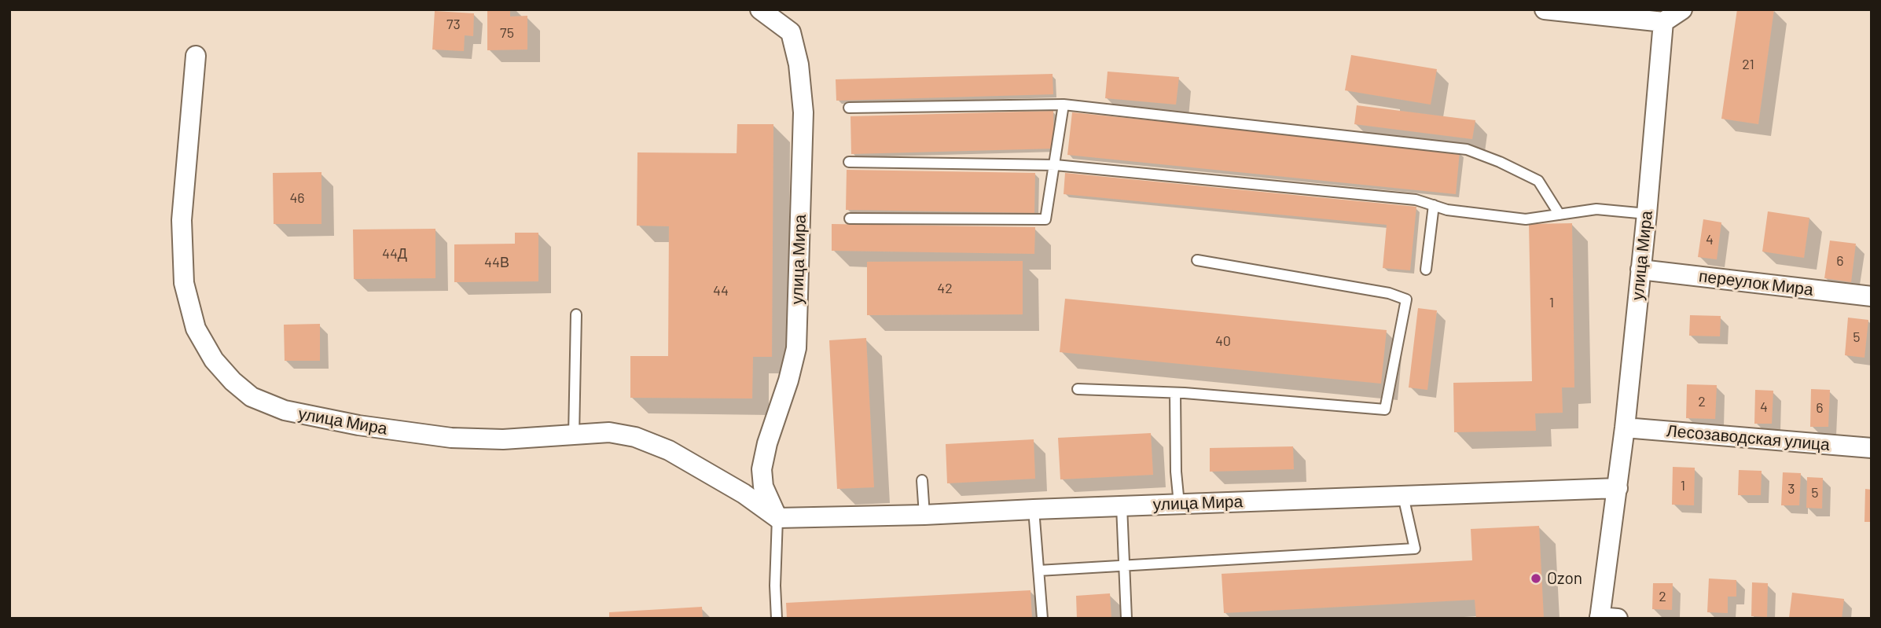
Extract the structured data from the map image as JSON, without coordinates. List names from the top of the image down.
{
  "streets": {
    "street": ["улица Мира", "переулок Мира", "Лесозаводская улица"]
  },
  "crossings": [
    ["улица Мира", "переулок Мира"],
    ["улица Мира", "Лесозаводская улица"]
  ],
  "places": ["Ozon"],
  "house_numbers": [
    "73",
    "75",
    "21",
    "46",
    "4",
    "44Д",
    "6",
    "44В",
    "42",
    "44",
    "1",
    "5",
    "40",
    "2",
    "4",
    "6",
    "1",
    "3",
    "5",
    "2"
  ]
}
